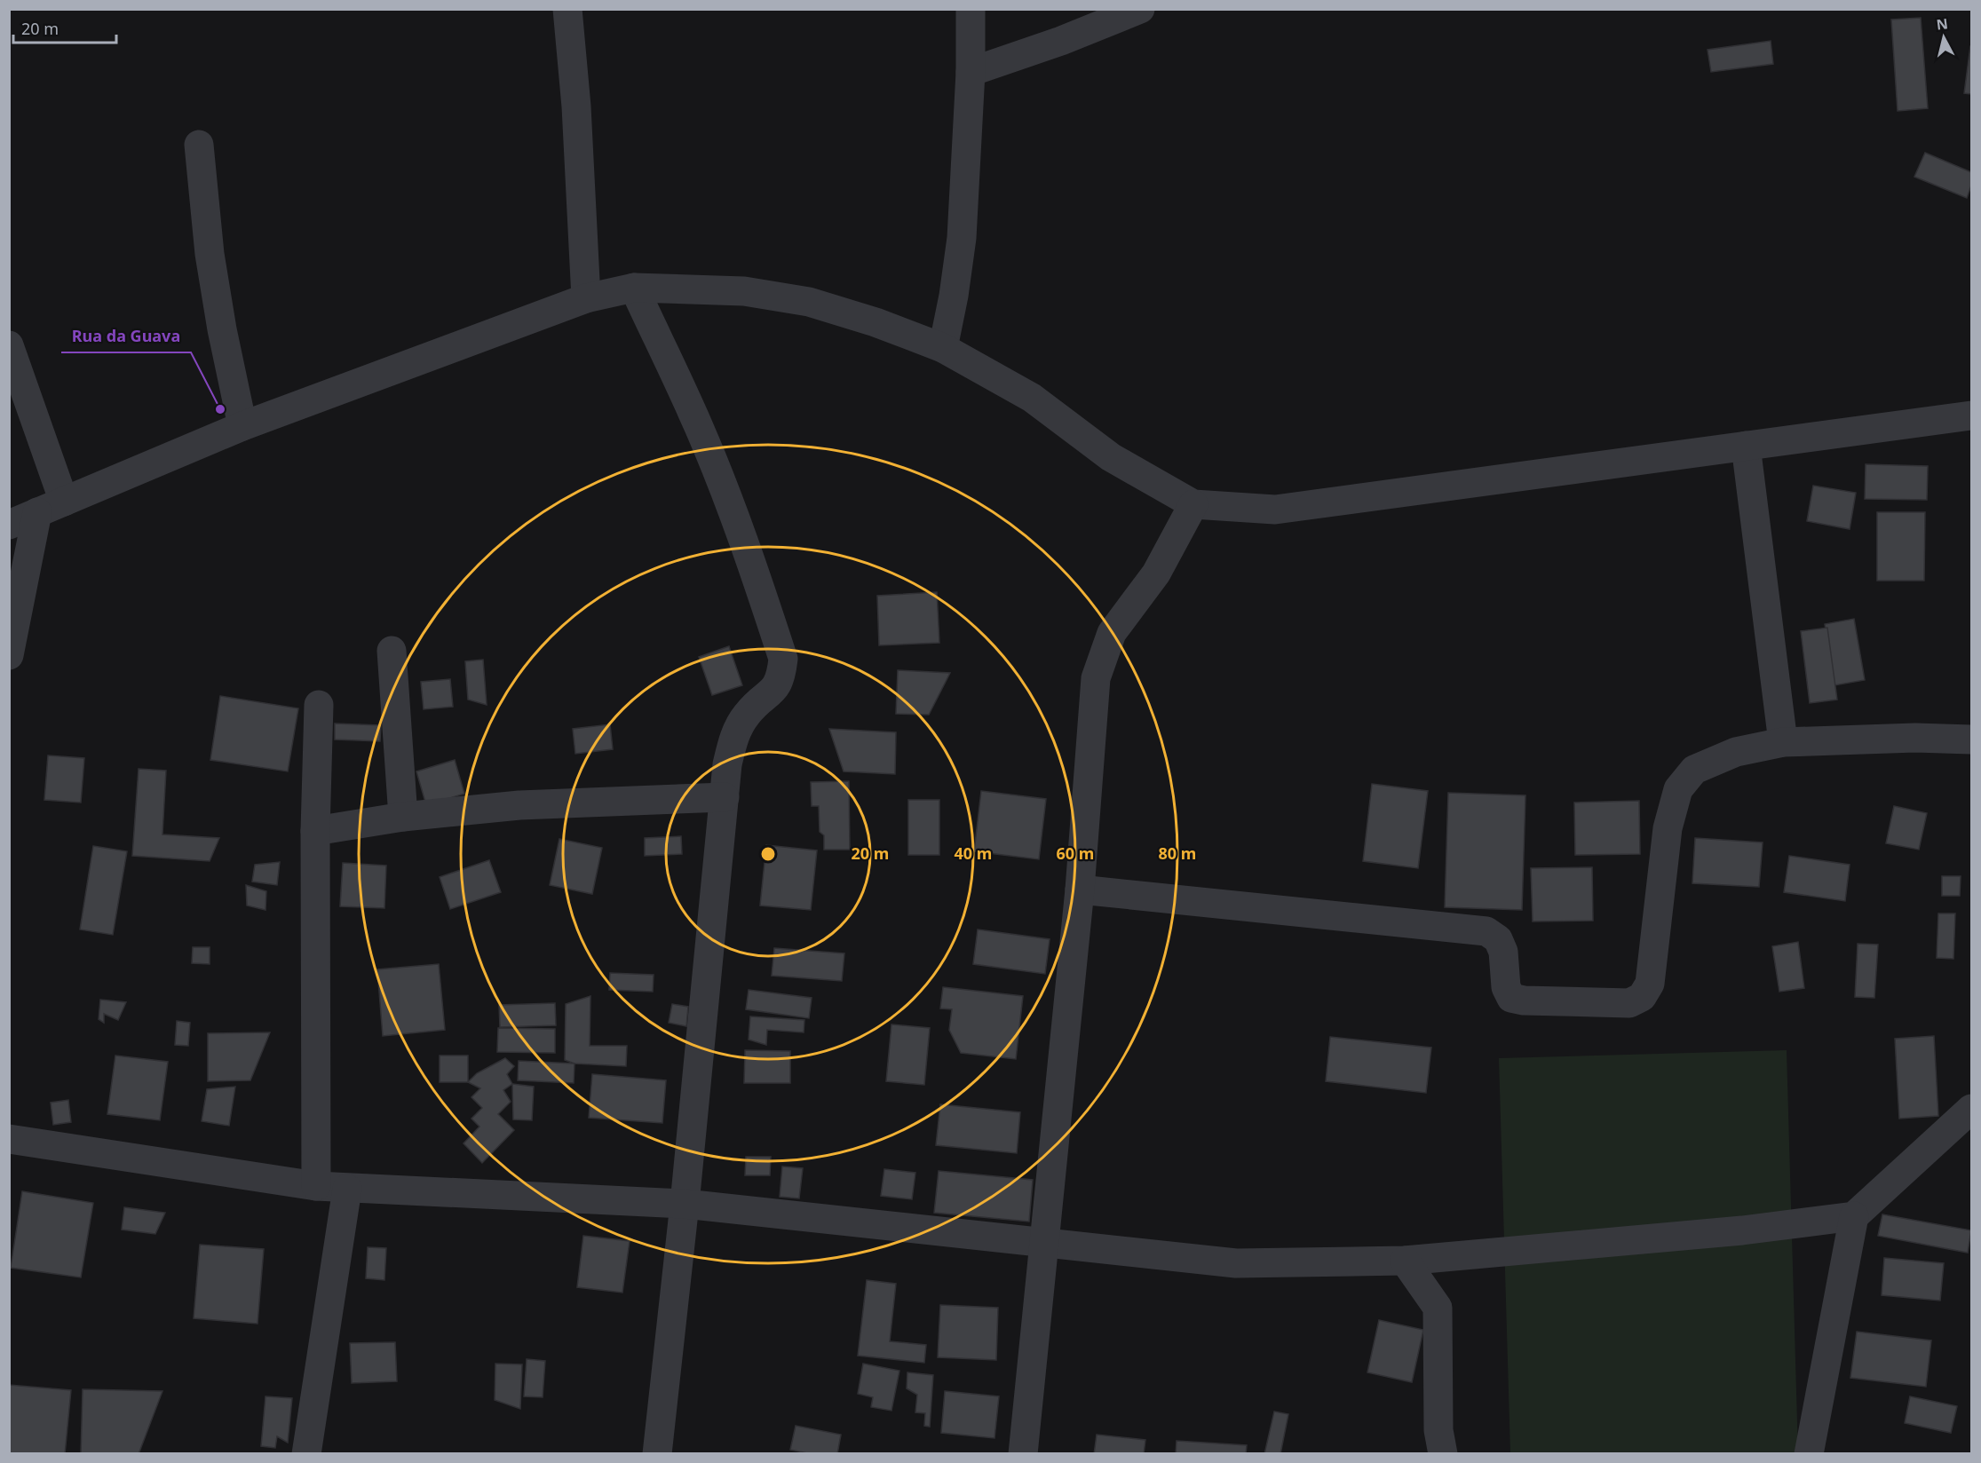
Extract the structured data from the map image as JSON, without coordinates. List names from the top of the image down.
{
  "places": ["Rua da Guava"],
  "scale_bar": "20 m",
  "north": "top",
  "rings": [
    "20 m",
    "40 m",
    "60 m",
    "80 m"
  ]
}
